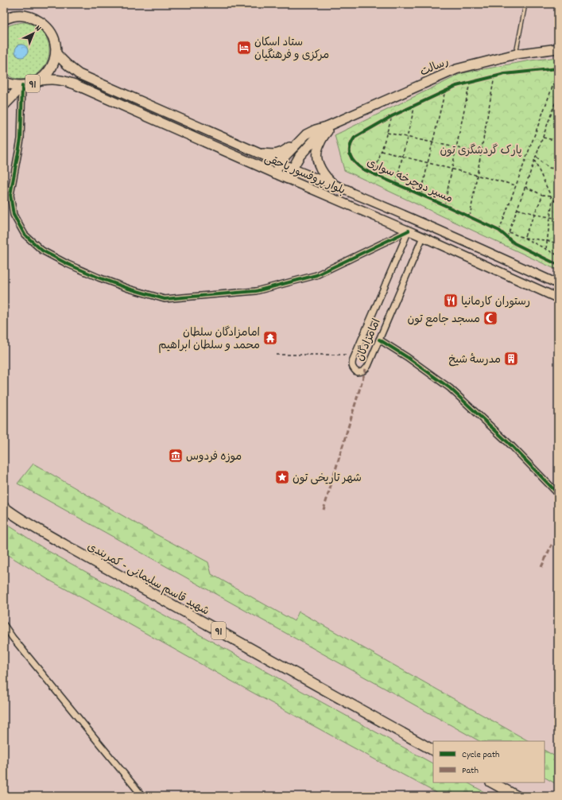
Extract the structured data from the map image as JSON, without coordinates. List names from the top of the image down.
{
  "streets": {
    "highway": ["91", "شهید قاسم سلیمانی - کمربندی"],
    "main road": ["رسالت", "بلوار پروفسور یاحقی"],
    "street": ["امامزادگان"],
    "cycle path": ["مسیر دوچرخه سواری"]
  },
  "crossings": [
    ["رسالت", "بلوار پروفسور یاحقی"],
    ["91", "بلوار پروفسور یاحقی"],
    ["بلوار پروفسور یاحقی", "امامزادگان"]
  ],
  "parks": ["پارک گردشگری تون"],
  "places": {
    "hotel": ["ستاد اسکان مرکزی و فرهنگیان"],
    "restaurant": ["رستوران کارمانیا"],
    "mosque": ["مسجد جامع تون"],
    "temple": ["امامزادگان سلطان محمد و سلطان ابراهیم"],
    "building": ["مدرسهٔ شیخ"],
    "museum": ["موزه فردوس"],
    "place": ["شهر تاریخی تون"]
  },
  "legend": ["Cycle path", "Path"],
  "north": "top right"
}
